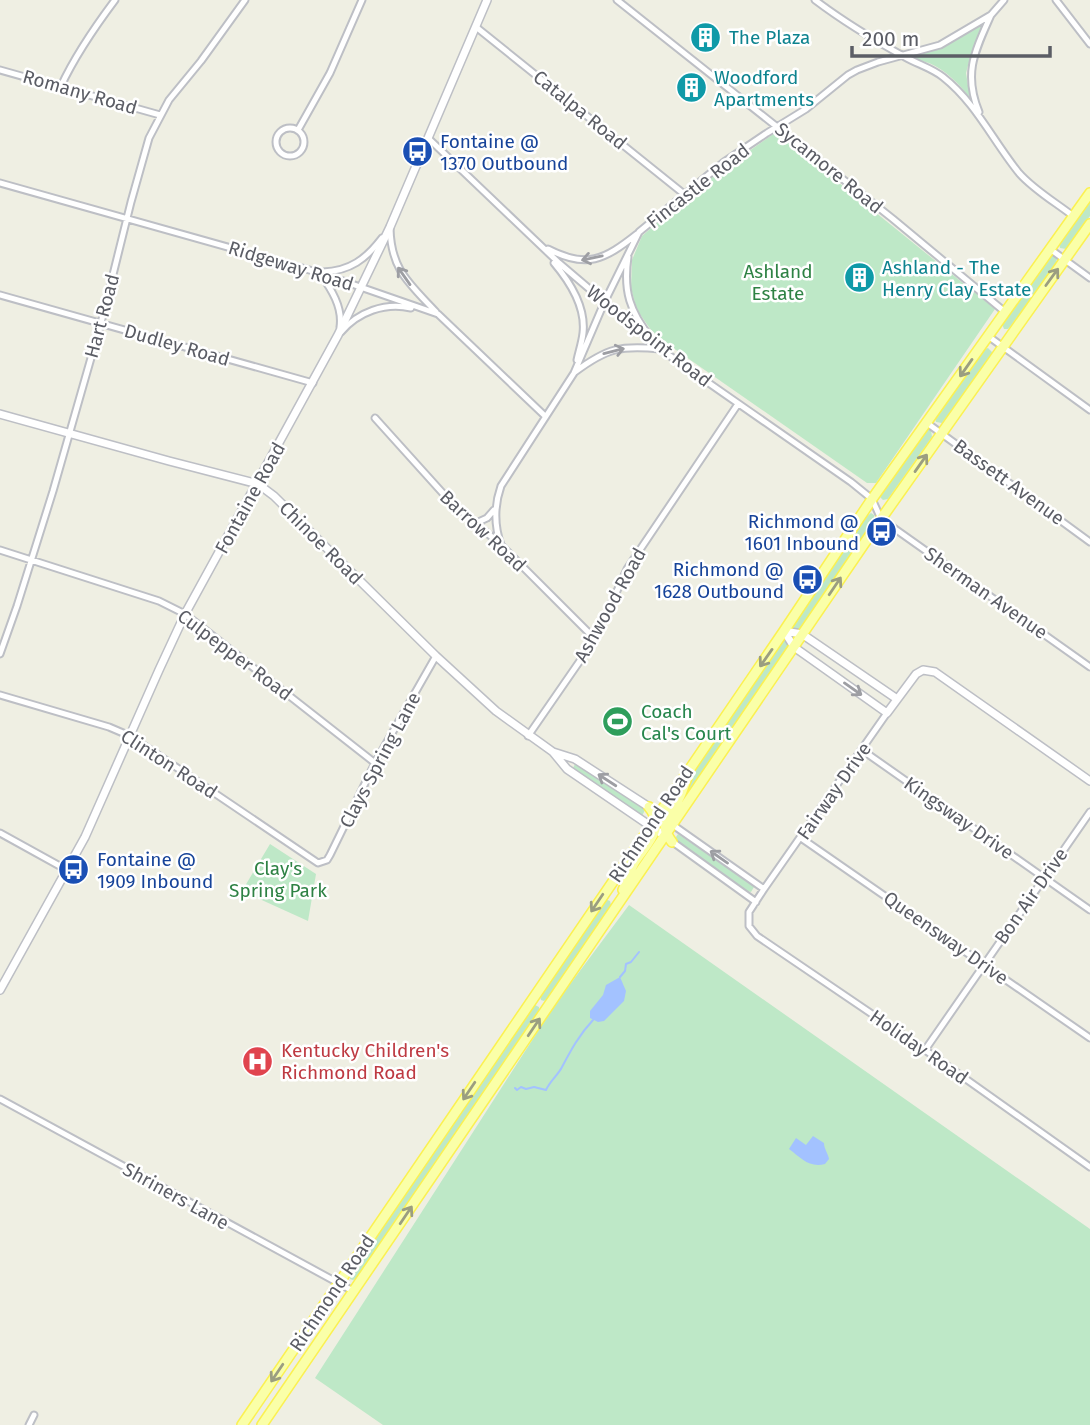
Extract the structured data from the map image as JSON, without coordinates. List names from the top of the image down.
{
  "streets": {
    "main road": ["Richmond Road"],
    "street": [
      "Romany Road",
      "Catalpa Road",
      "Sycamore Road",
      "Fincastle Road",
      "Ridgeway Road",
      "Hart Road",
      "Woodspoint Road",
      "Dudley Road",
      "Bassett Avenue",
      "Fontaine Road",
      "Barrow Road",
      "Chinoe Road",
      "Sherman Avenue",
      "Ashwood Road",
      "Culpepper Road",
      "Clays Spring Lane",
      "Clinton Road",
      "Fairway Drive",
      "Kingsway Drive",
      "Bon Air Drive",
      "Queensway Drive",
      "Holiday Road",
      "Shriners Lane"
    ]
  },
  "crossings": [
    ["Romany Road", "Hart Road"],
    ["Catalpa Road", "Fincastle Road"],
    ["Catalpa Road", "Fontaine Road"],
    ["Sycamore Road", "Fincastle Road"],
    ["Sycamore Road", "Richmond Road"],
    ["Fincastle Road", "Ridgeway Road"],
    ["Fincastle Road", "Woodspoint Road"],
    ["Fincastle Road", "Barrow Road"],
    ["Ridgeway Road", "Hart Road"],
    ["Ridgeway Road", "Fontaine Road"],
    ["Hart Road", "Dudley Road"],
    ["Hart Road", "Chinoe Road"],
    ["Hart Road", "Culpepper Road"],
    ["Woodspoint Road", "Fontaine Road"],
    ["Woodspoint Road", "Sherman Avenue"],
    ["Woodspoint Road", "Ashwood Road"],
    ["Woodspoint Road", "Richmond Road"],
    ["Dudley Road", "Fontaine Road"],
    ["Bassett Avenue", "Richmond Road"],
    ["Fontaine Road", "Chinoe Road"],
    ["Fontaine Road", "Culpepper Road"],
    ["Fontaine Road", "Clinton Road"],
    ["Barrow Road", "Ashwood Road"],
    ["Chinoe Road", "Ashwood Road"],
    ["Chinoe Road", "Clays Spring Lane"],
    ["Chinoe Road", "Richmond Road"],
    ["Sherman Avenue", "Richmond Road"],
    ["Culpepper Road", "Clays Spring Lane"],
    ["Clays Spring Lane", "Clinton Road"],
    ["Fairway Drive", "Kingsway Drive"],
    ["Fairway Drive", "Queensway Drive"],
    ["Fairway Drive", "Holiday Road"],
    ["Kingsway Drive", "Bon Air Drive"],
    ["Richmond Road", "Shriners Lane"],
    ["Bon Air Drive", "Queensway Drive"],
    ["Bon Air Drive", "Holiday Road"]
  ],
  "parks": ["Ashland Estate", "Clay's Spring Park"],
  "places": {
    "building": ["The Plaza", "Woodford Apartments", "Ashland - The Henry Clay Estate"],
    "bus stop": [
      "Fontaine @ 1370 Outbound",
      "Richmond @ 1601 Inbound",
      "Richmond @ 1628 Outbound",
      "Fontaine @ 1909 Inbound"
    ],
    "sports": ["Coach Cal's Court"],
    "hospital": ["Kentucky Children's Richmond Road"]
  },
  "scale_bar": "200 m"
}
